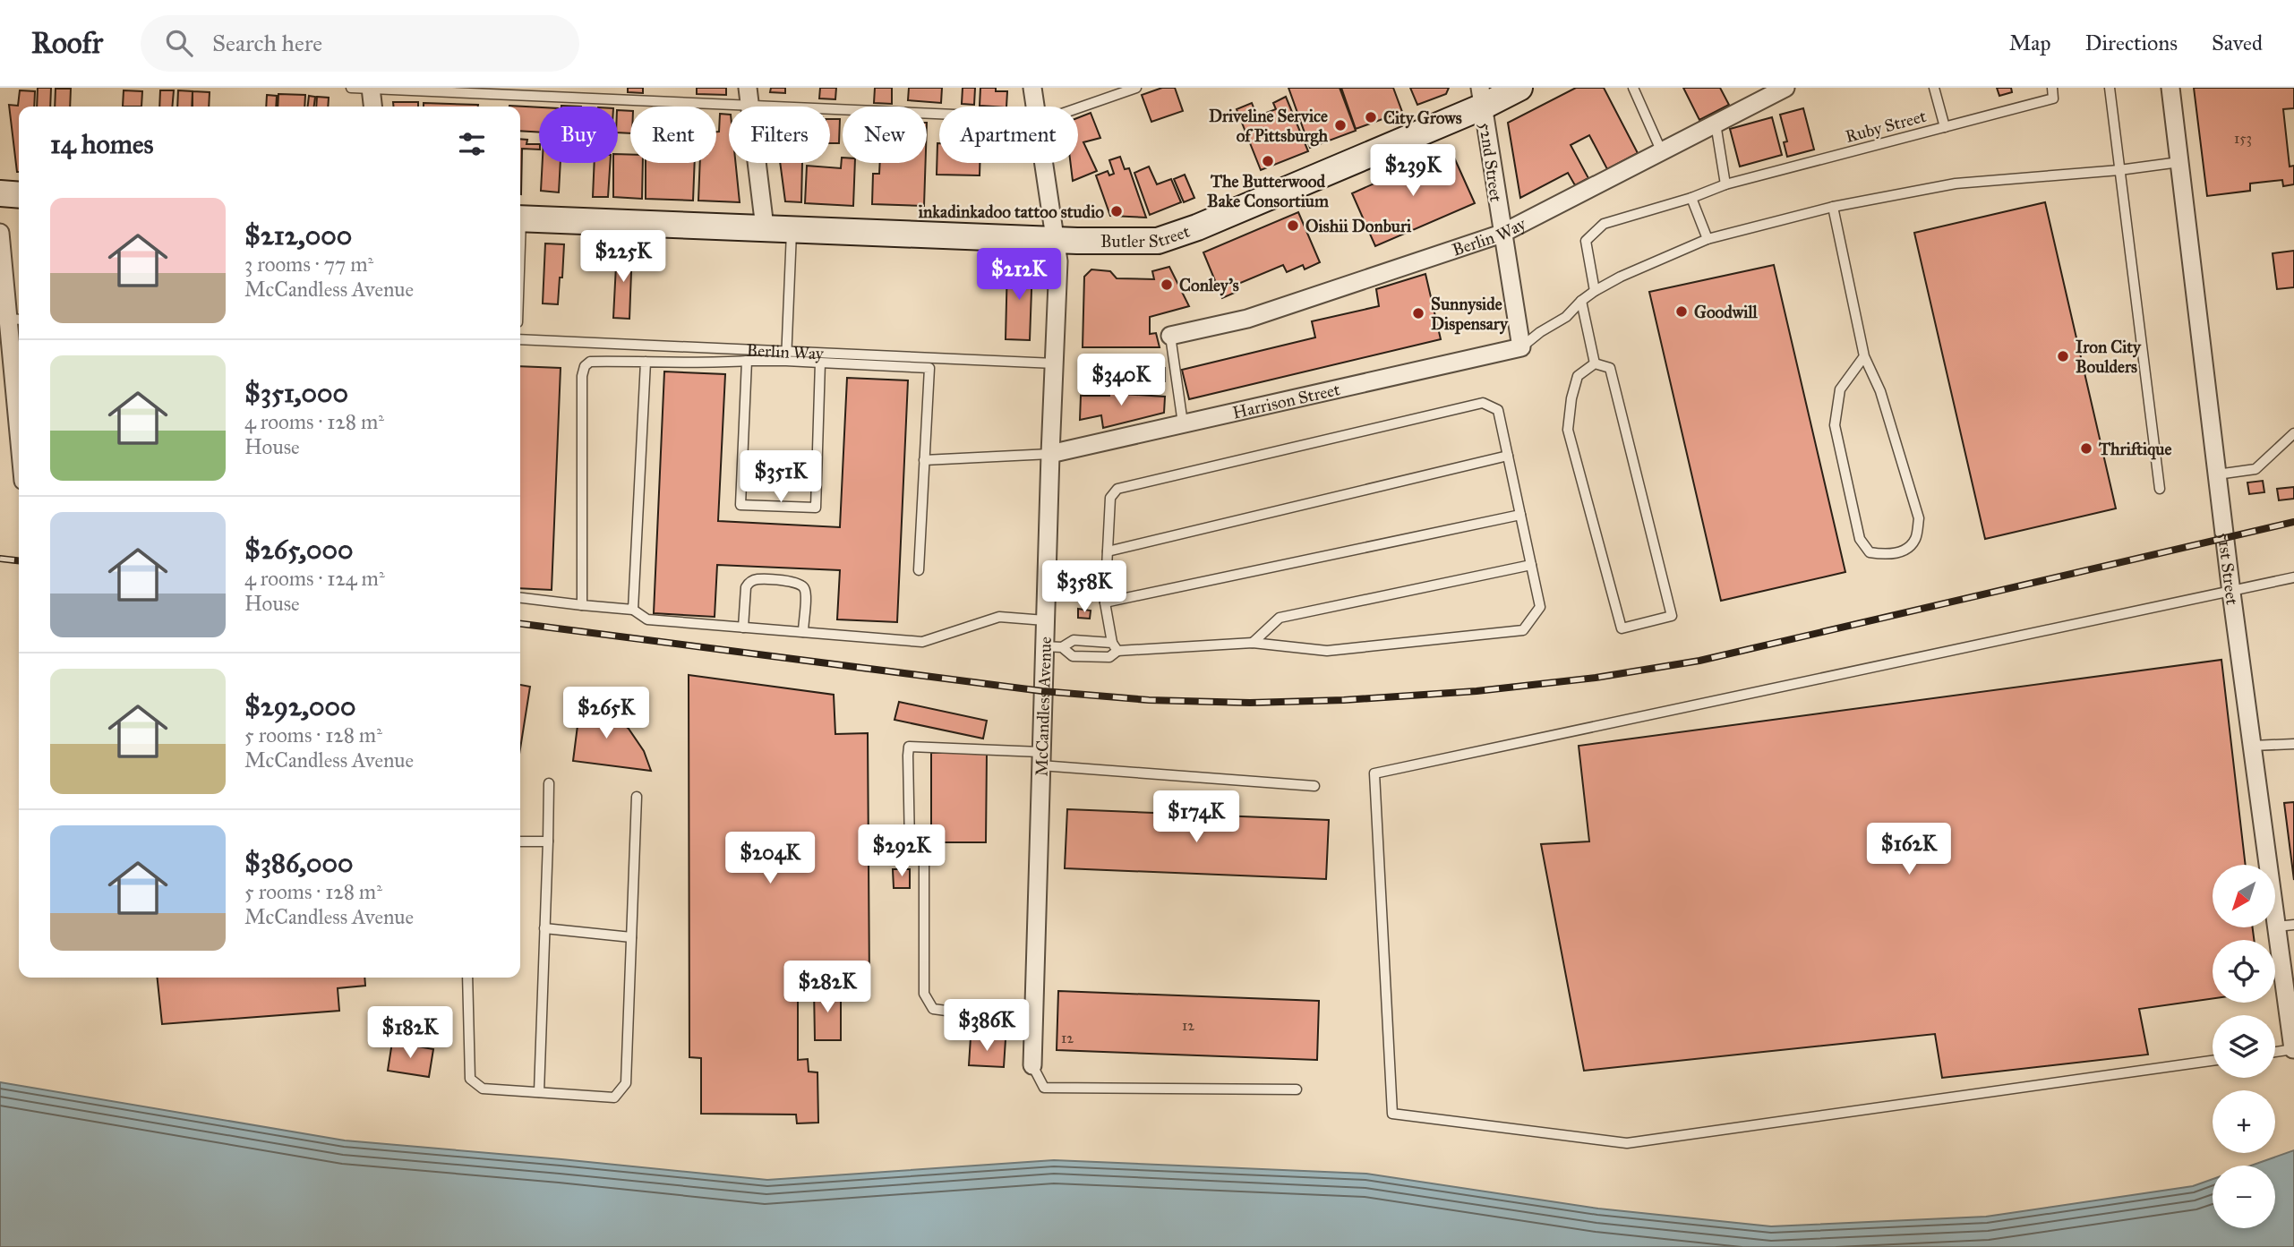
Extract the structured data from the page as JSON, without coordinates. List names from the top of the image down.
{
  "streets": {
    "main road": ["Butler Street"],
    "street": [
      "52nd Street",
      "Berlin Way",
      "Harrison Street",
      "51st Street",
      "McCandless Avenue"
    ],
    "lane": ["Ruby Street"]
  },
  "crossings": [
    ["52nd Street", "Butler Street"],
    ["52nd Street", "Berlin Way"],
    ["52nd Street", "Harrison Street"],
    ["Butler Street", "McCandless Avenue"],
    ["Berlin Way", "McCandless Avenue"],
    ["Harrison Street", "McCandless Avenue"]
  ],
  "places": [
    "City Grows",
    "Driveline Service of Pittsburgh",
    "The Butterwood Bake Consortium",
    "inkadinkadoo tattoo studio",
    "Oishii Donburi",
    "Conley's",
    "Goodwill",
    "Sunnyside Dispensary",
    "Iron City Boulders",
    "Thriftique"
  ],
  "house_numbers": ["153", "12", "12"],
  "north": "bottom left",
  "page": {
    "header": "Roofr",
    "search": "Search here",
    "nav": ["Map", "Directions", "Saved"],
    "chip": [
      "Buy",
      "Rent",
      "Filters",
      "New",
      "Apartment"
    ],
    "heading": "14 homes",
    "price": [
      "$239K",
      "$225K",
      "$212K",
      "$340K",
      "$351K",
      "$358K",
      "$265K",
      "$174K",
      "$162K",
      "$292K",
      "$204K",
      "$282K",
      "$386K",
      "$182K"
    ],
    "list": [
      {
        "name": "$212,000",
        "note": "3 rooms · 77 m² · McCandless Avenue"
      },
      {
        "name": "$351,000",
        "note": "4 rooms · 128 m² · House"
      },
      {
        "name": "$265,000",
        "note": "4 rooms · 124 m² · House"
      },
      {
        "name": "$292,000",
        "note": "5 rooms · 128 m² · McCandless Avenue"
      },
      {
        "name": "$386,000",
        "note": "5 rooms · 128 m² · McCandless Avenue"
      }
    ],
    "map_buttons": ["+", "−"]
  }
}
